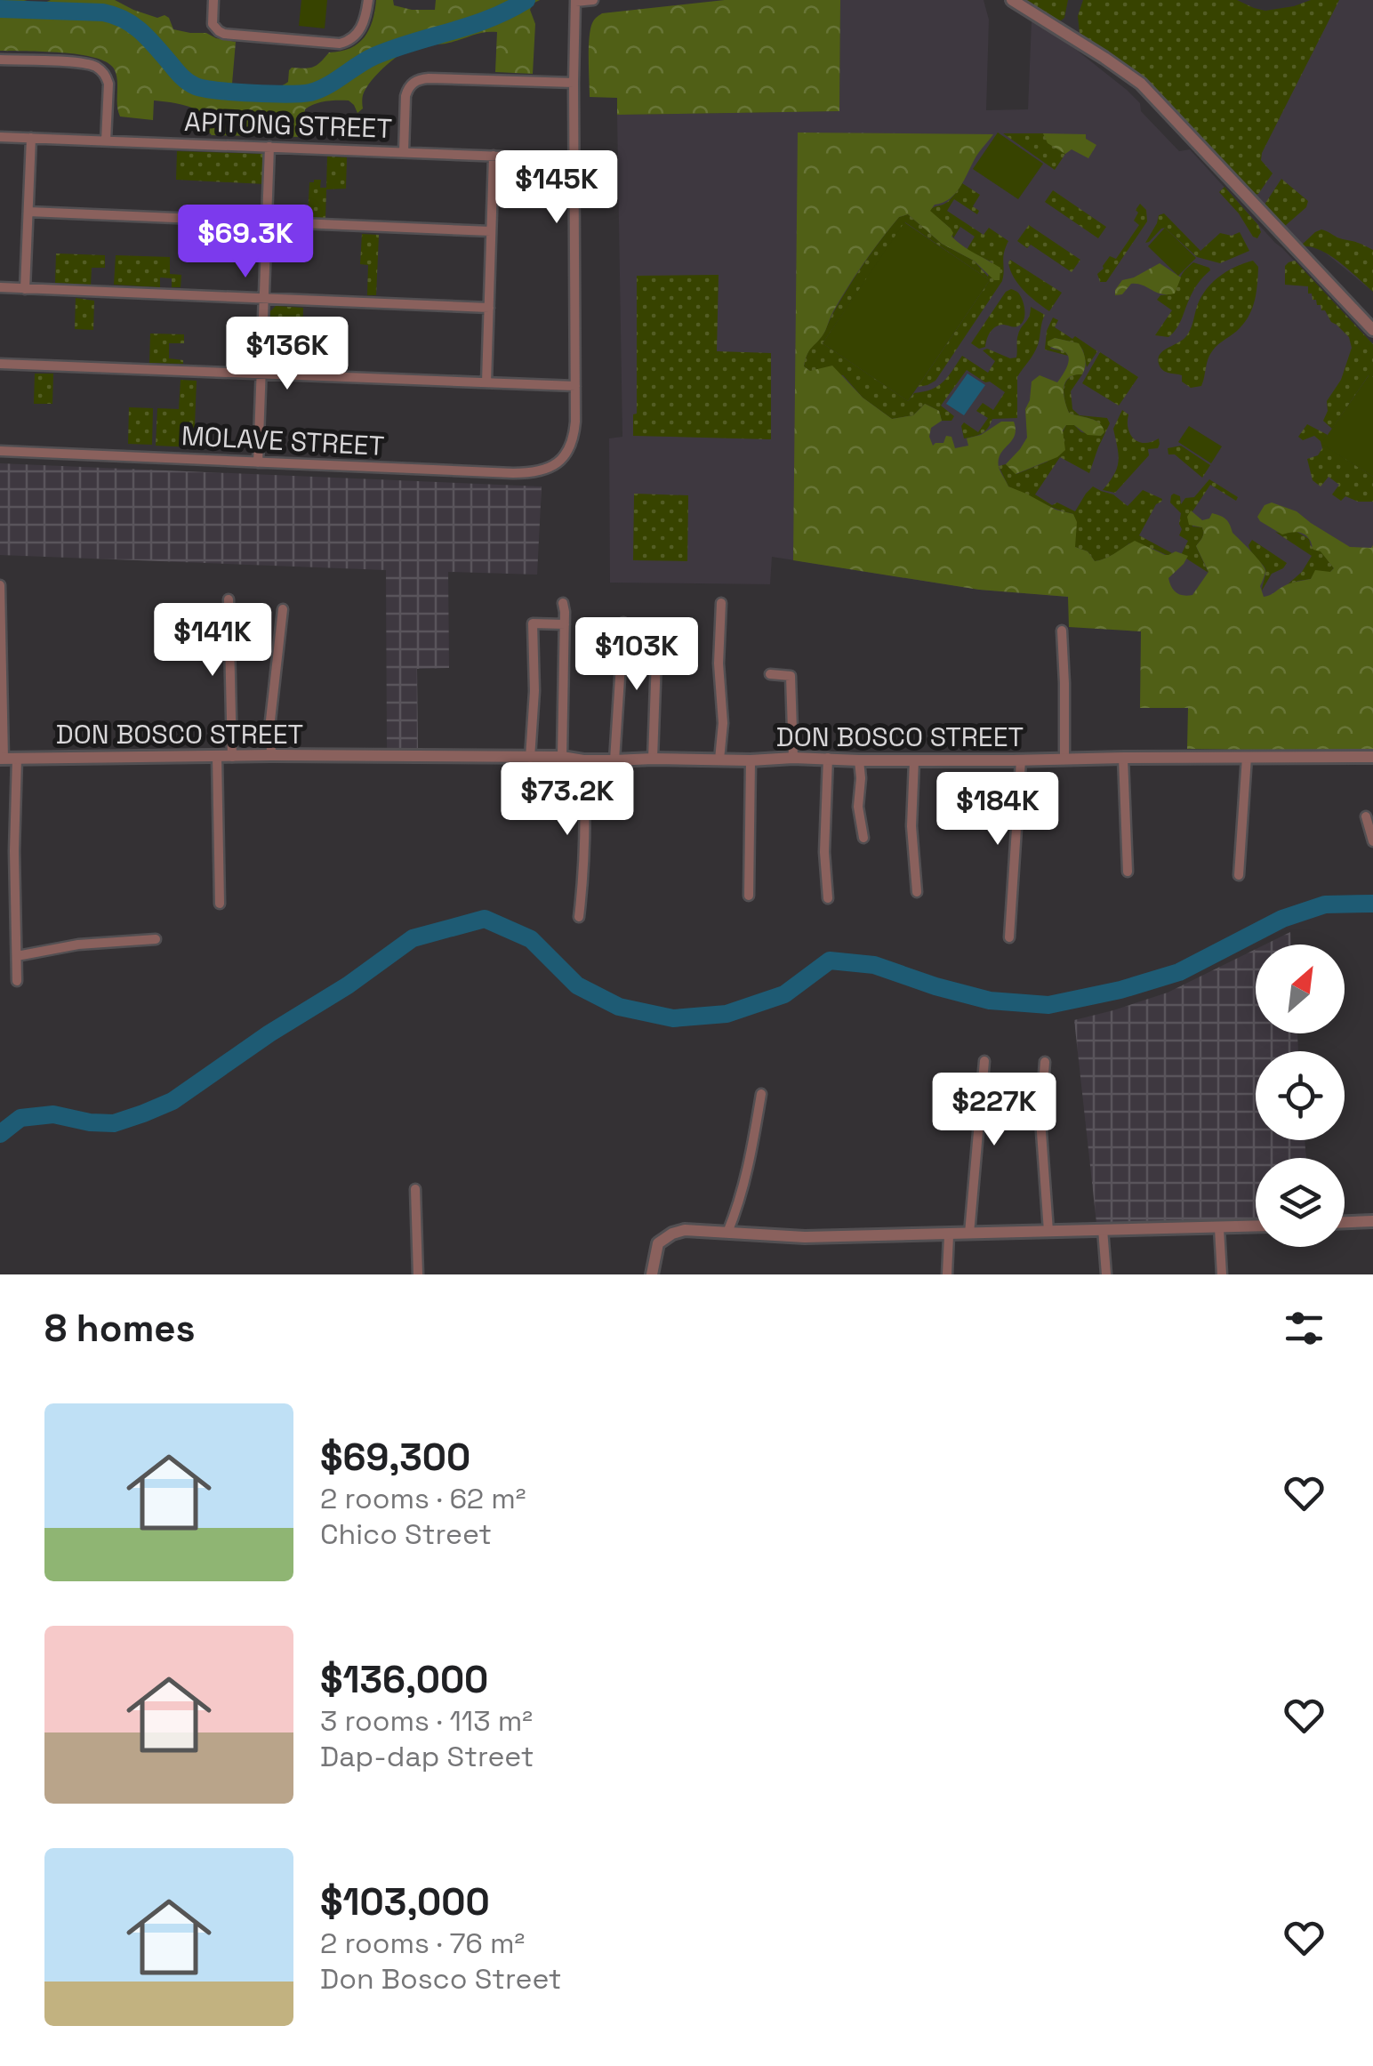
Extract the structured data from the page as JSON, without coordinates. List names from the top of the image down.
{
  "streets": {
    "street": ["APITONG STREET", "MOLAVE STREET", "DON BOSCO STREET"]
  },
  "north": "top right",
  "page": {
    "price": [
      "$145K",
      "$69.3K",
      "$136K",
      "$141K",
      "$103K",
      "$73.2K",
      "$184K",
      "$227K"
    ],
    "heading": "8 homes",
    "list": [
      {
        "name": "$69,300",
        "note": "2 rooms · 62 m² · Chico Street"
      },
      {
        "name": "$136,000",
        "note": "3 rooms · 113 m² · Dap-dap Street"
      },
      {
        "name": "$103,000",
        "note": "2 rooms · 76 m² · Don Bosco Street"
      }
    ]
  }
}
